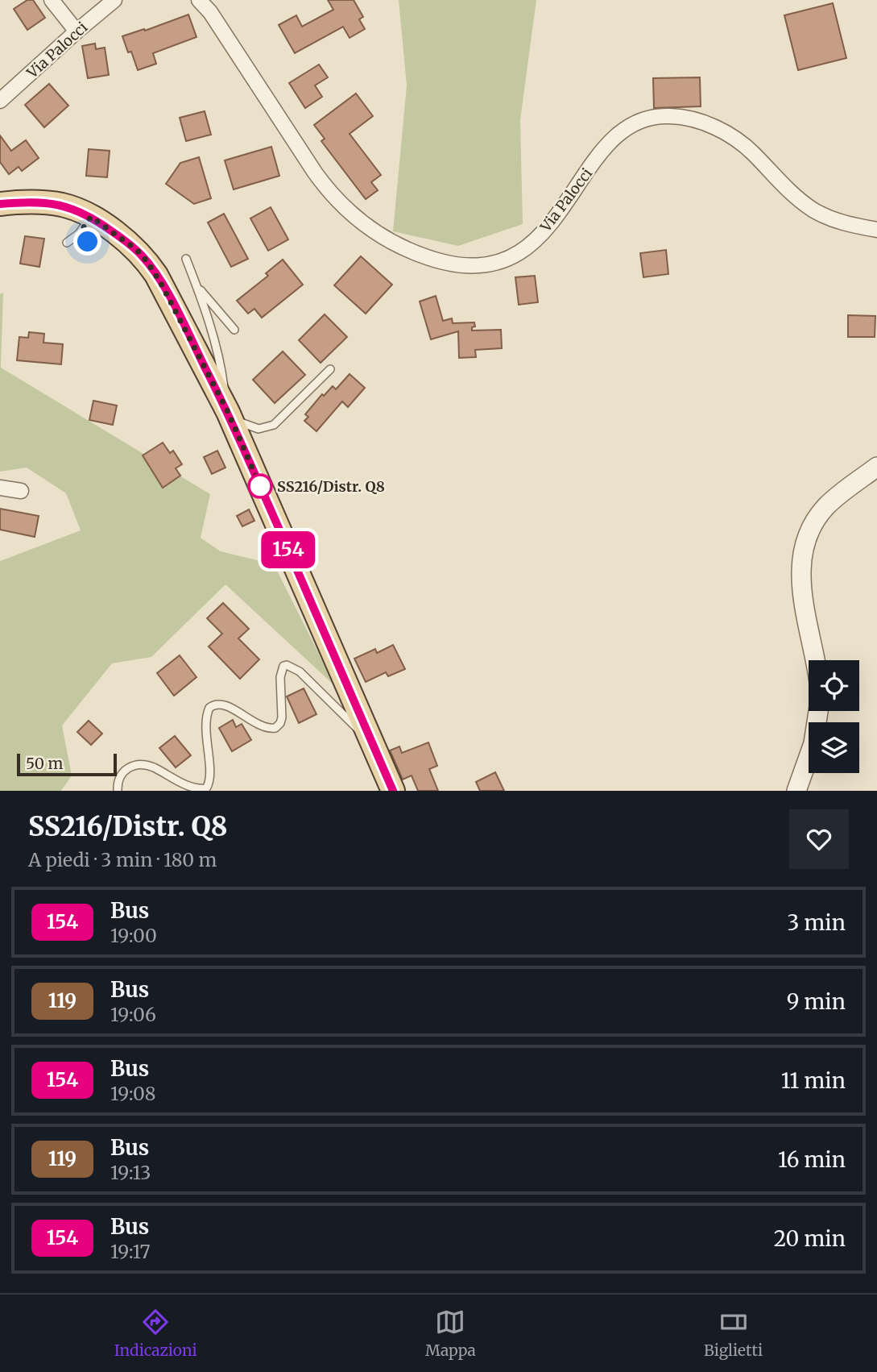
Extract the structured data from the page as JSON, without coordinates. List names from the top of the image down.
{
  "streets": {
    "street": ["Via Palocci"]
  },
  "places": ["SS216/Distr. Q8"],
  "lines": ["bus line 154"],
  "scale_bar": "50 m",
  "page": {
    "on_map": "154",
    "scale": "50 m",
    "heading": ["SS216/Distr. Q8", "A piedi · 3 min · 180 m"],
    "list": [
      {
        "mark": "154",
        "name": "Bus",
        "note": "19:00",
        "value": "3 min"
      },
      {
        "mark": "119",
        "name": "Bus",
        "note": "19:06",
        "value": "9 min"
      },
      {
        "mark": "154",
        "name": "Bus",
        "note": "19:08",
        "value": "11 min"
      },
      {
        "mark": "119",
        "name": "Bus",
        "note": "19:13",
        "value": "16 min"
      },
      {
        "mark": "154",
        "name": "Bus",
        "note": "19:17",
        "value": "20 min"
      }
    ],
    "tabs": ["Indicazioni", "Mappa", "Biglietti"]
  }
}
